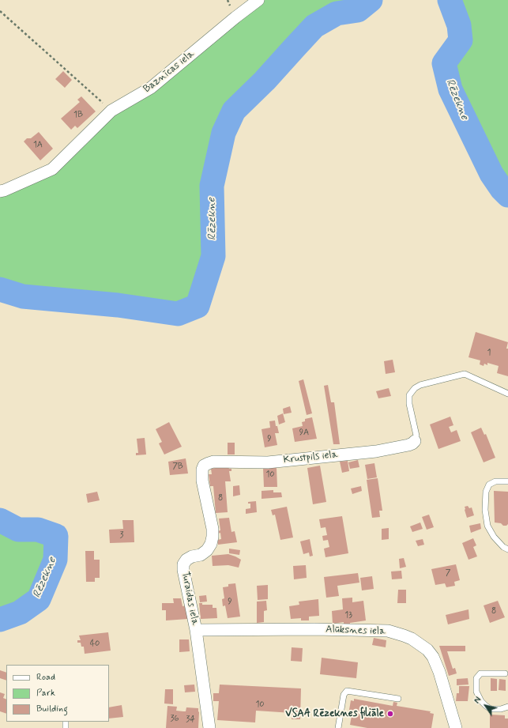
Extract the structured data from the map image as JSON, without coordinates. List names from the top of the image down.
{
  "streets": {
    "street": [
      "Baznīcas iela",
      "Krustpils iela",
      "Turaidas iela",
      "Alūksnes iela"
    ]
  },
  "crossings": [
    ["Krustpils iela", "Turaidas iela"],
    ["Turaidas iela", "Alūksnes iela"]
  ],
  "water": ["Rēzekne"],
  "places": ["VSAA Rēzeknes filiāle"],
  "house_numbers": [
    "1B",
    "1A",
    "1",
    "9A",
    "9",
    "7B",
    "10",
    "8",
    "3",
    "7",
    "9",
    "8",
    "13",
    "40",
    "10",
    "36",
    "34"
  ],
  "legend": ["Road", "Park", "Building"],
  "north": "top left"
}
